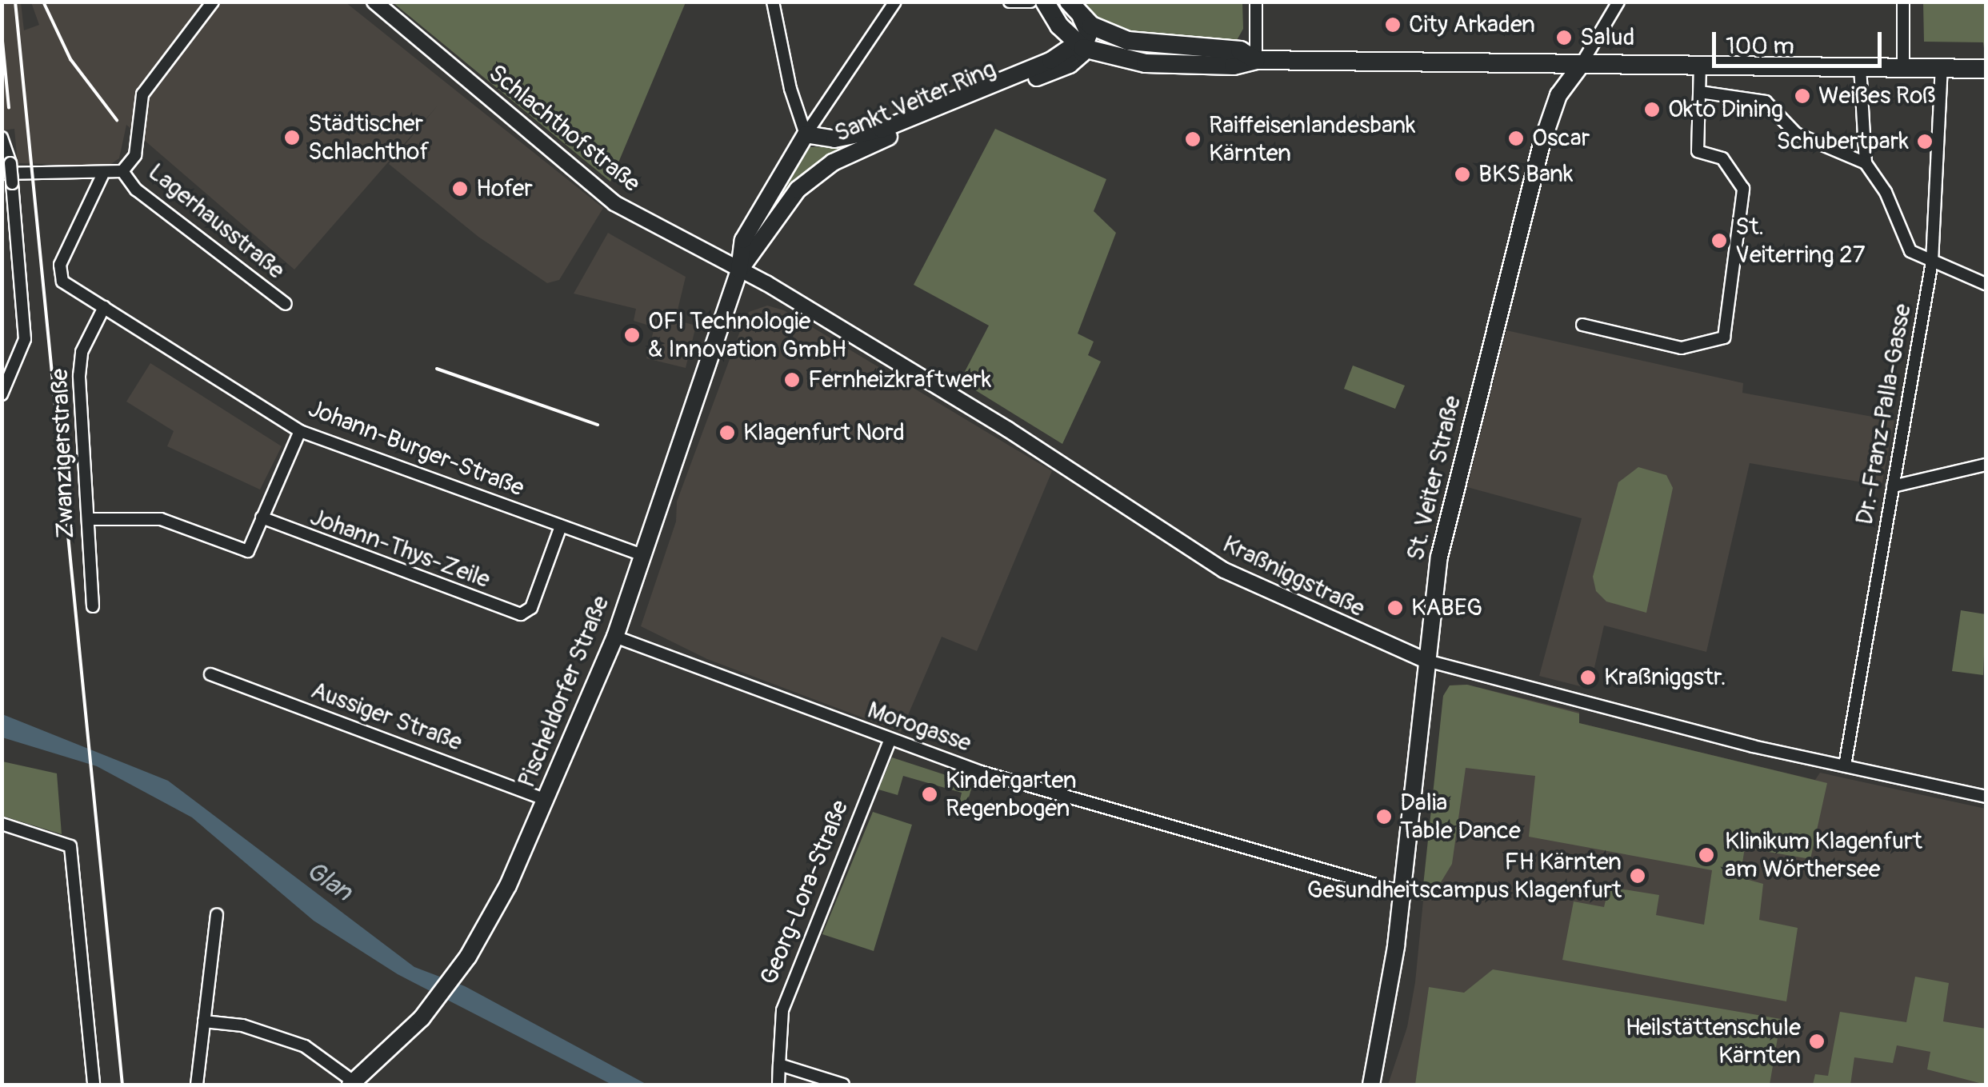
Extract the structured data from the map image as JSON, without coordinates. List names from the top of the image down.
{
  "streets": {
    "main road": ["Sankt Veiter Ring", "St. Veiter Straße", "Pischeldorfer Straße"],
    "street": [
      "Schlachthofstraße",
      "Lagerhausstraße",
      "Dr.-Franz-Palla-Gasse",
      "Johann-Burger-Straße",
      "Zwanzigerstraße",
      "Johann-Thys-Zeile",
      "Kraßniggstraße",
      "Aussiger Straße",
      "Morogasse",
      "Georg-Lora-Straße"
    ]
  },
  "crossings": [
    ["Sankt Veiter Ring", "Pischeldorfer Straße"],
    ["Schlachthofstraße", "Kraßniggstraße"],
    ["Schlachthofstraße", "Pischeldorfer Straße"],
    ["Dr.-Franz-Palla-Gasse", "Kraßniggstraße"],
    ["Johann-Burger-Straße", "Zwanzigerstraße"],
    ["Johann-Burger-Straße", "Johann-Thys-Zeile"],
    ["Johann-Burger-Straße", "Pischeldorfer Straße"],
    ["St. Veiter Straße", "Kraßniggstraße"],
    ["St. Veiter Straße", "Morogasse"],
    ["Kraßniggstraße", "Pischeldorfer Straße"],
    ["Pischeldorfer Straße", "Aussiger Straße"],
    ["Pischeldorfer Straße", "Morogasse"],
    ["Morogasse", "Georg-Lora-Straße"]
  ],
  "water": ["Glan"],
  "places": [
    "City Arkaden",
    "Salud",
    "Weißes Roß",
    "Okto Dining",
    "Städtischer Schlachthof",
    "Oscar",
    "Raiffeisenlandesbank Kärnten",
    "Schubertpark",
    "BKS Bank",
    "Hofer",
    "St. Veiterring 27",
    "OFI Technologie & Innovation GmbH",
    "Fernheizkraftwerk",
    "Klagenfurt Nord",
    "KABEG",
    "Kraßniggstr.",
    "Kindergarten Regenbogen",
    "Dalia Table Dance",
    "Klinikum Klagenfurt am Wörthersee",
    "FH Kärnten Gesundheitscampus Klagenfurt",
    "Heilstättenschule Kärnten"
  ],
  "scale_bar": "100 m"
}
